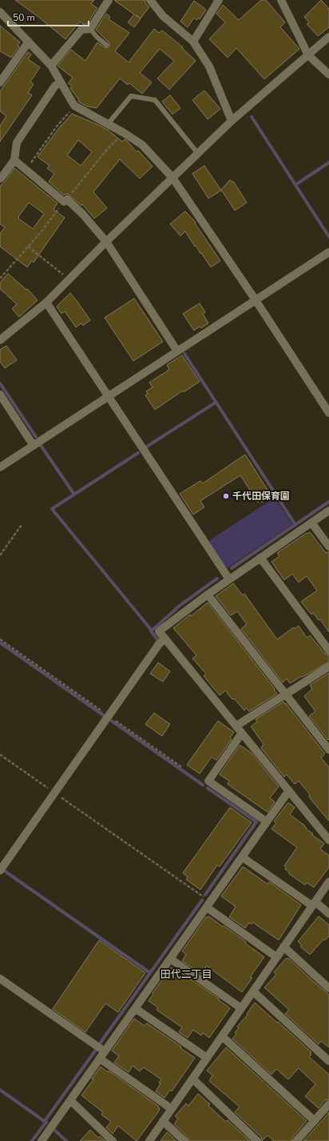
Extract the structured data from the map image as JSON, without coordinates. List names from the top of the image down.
{
  "districts": ["田代二丁目"],
  "places": ["千代田保育園"],
  "scale_bar": "50 m"
}
